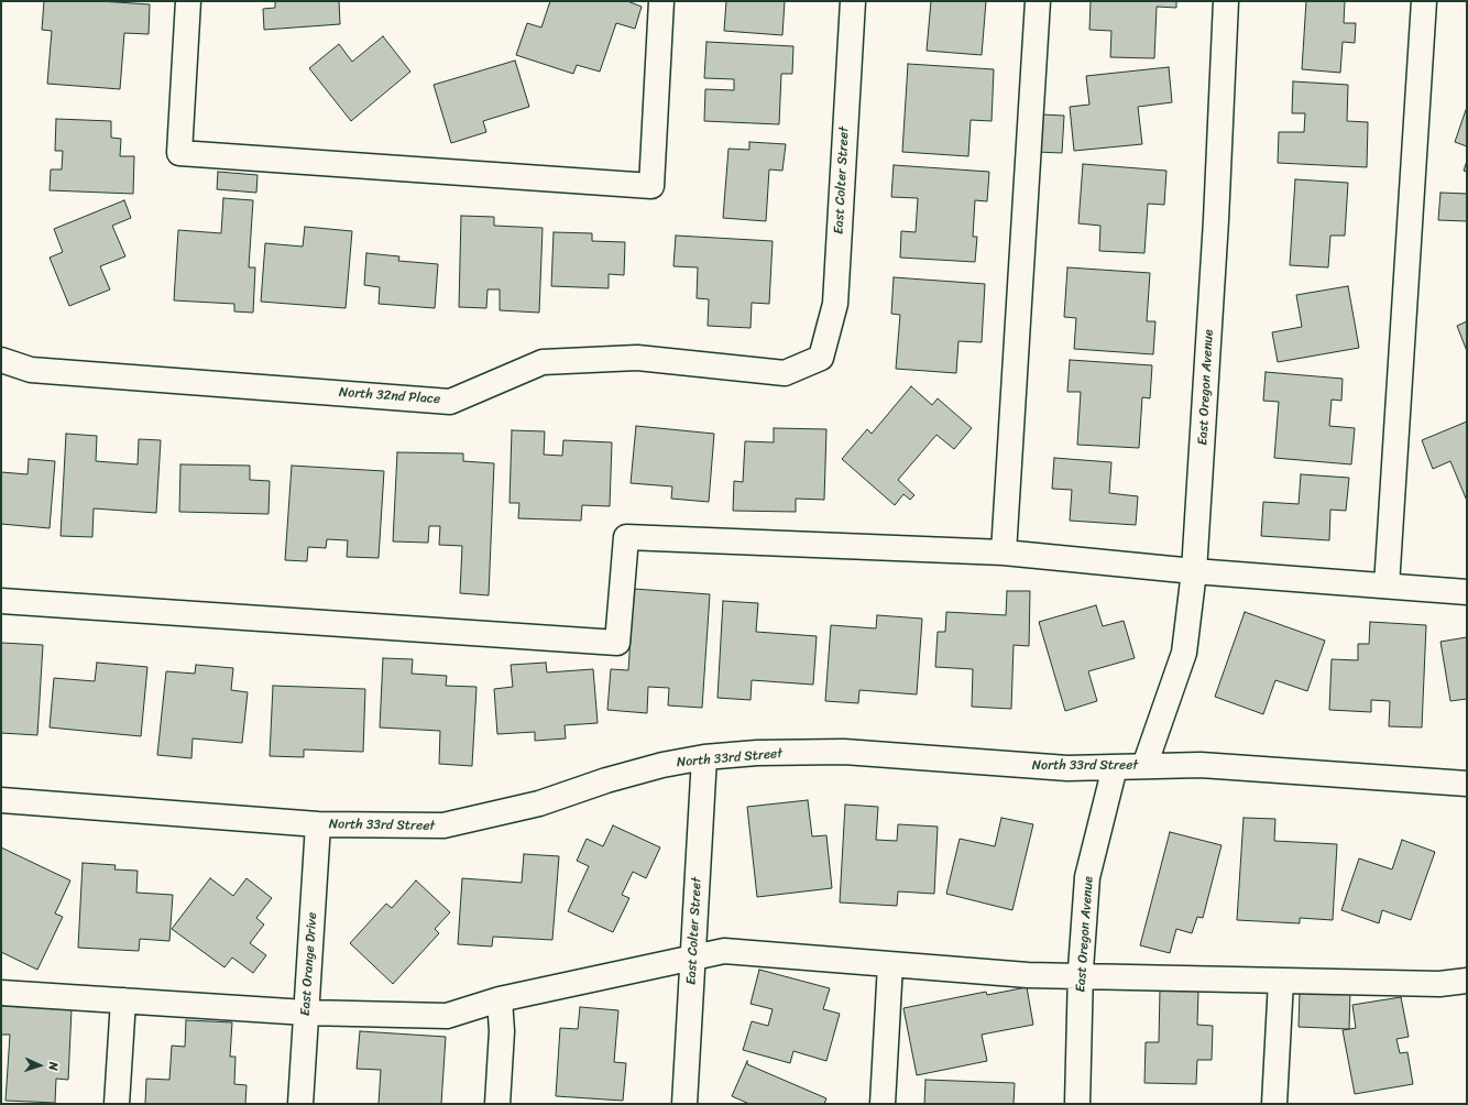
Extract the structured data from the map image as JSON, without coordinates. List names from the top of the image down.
{
  "streets": {
    "street": [
      "East Colter Street",
      "East Oregon Avenue",
      "North 32nd Place",
      "North 33rd Street",
      "East Orange Drive"
    ]
  },
  "crossings": [
    ["East Colter Street", "North 32nd Place"],
    ["East Colter Street", "North 33rd Street"],
    ["East Oregon Avenue", "North 33rd Street"],
    ["North 33rd Street", "East Orange Drive"]
  ],
  "north": "right"
}
